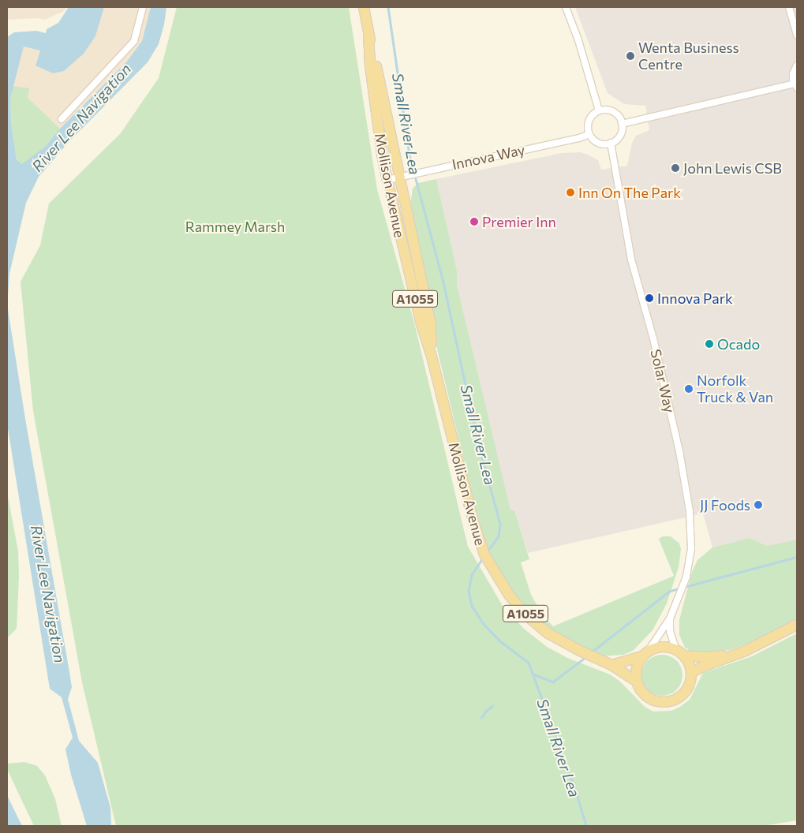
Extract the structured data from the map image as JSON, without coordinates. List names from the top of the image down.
{
  "streets": {
    "main road": ["Mollison Avenue", "A1055"],
    "street": ["Innova Way", "Solar Way"]
  },
  "crossings": [
    ["Innova Way", "Mollison Avenue"],
    ["Innova Way", "Solar Way"],
    ["Mollison Avenue", "Solar Way"]
  ],
  "water": ["River Lee Navigation", "Small River Lea"],
  "parks": ["Rammey Marsh"],
  "places": [
    "Wenta Business Centre",
    "John Lewis CSB",
    "Inn On The Park",
    "Premier Inn",
    "Innova Park",
    "Ocado",
    "Norfolk Truck & Van",
    "JJ Foods"
  ]
}
